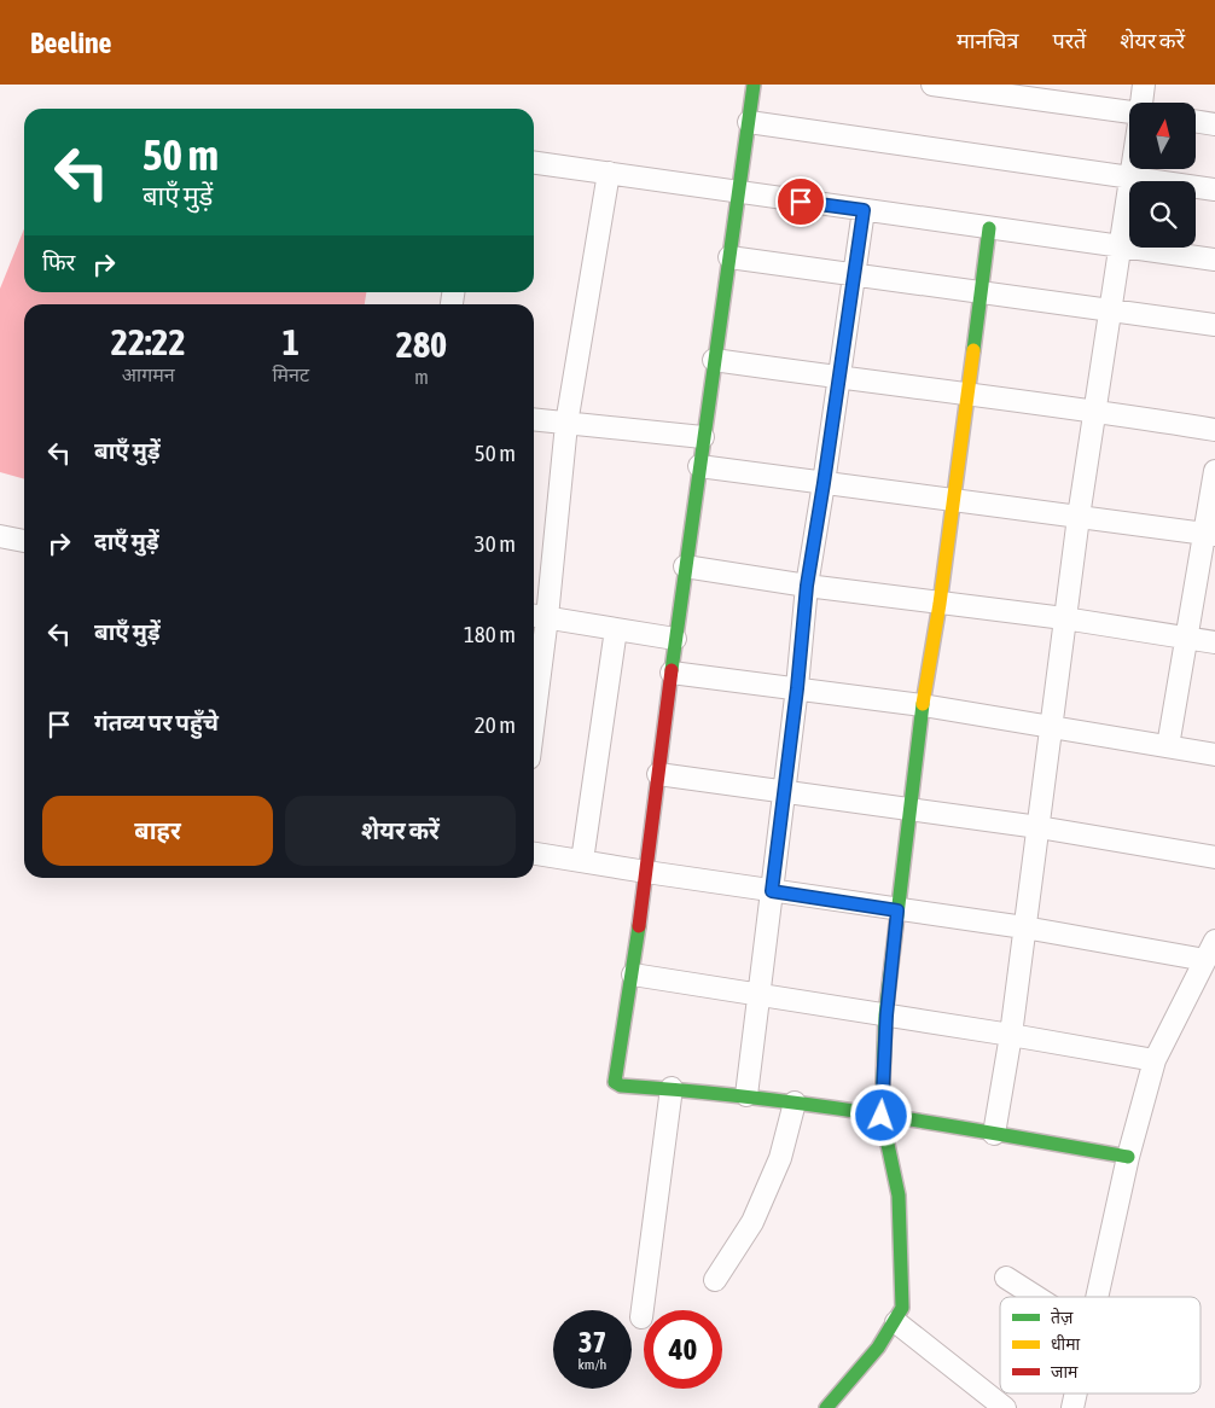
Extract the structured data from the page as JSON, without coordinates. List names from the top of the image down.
{
  "legend": ["तेज़", "धीमा", "जाम"],
  "north": "top",
  "page": {
    "header": "Beeline",
    "nav": ["मानचित्र", "परतें", "शेयर करें"],
    "turn": ["50 m", "बाएँ मुड़ें"],
    "then": "फिर",
    "eta": [
      "22:22",
      "आगमन",
      "1",
      "मिनट",
      "280",
      "m"
    ],
    "list": [
      {
        "name": "बाएँ मुड़ें",
        "value": "50 m"
      },
      {
        "name": "दाएँ मुड़ें",
        "value": "30 m"
      },
      {
        "name": "बाएँ मुड़ें",
        "value": "180 m"
      },
      {
        "name": "गंतव्य पर पहुँचे",
        "value": "20 m"
      }
    ],
    "buttons": ["बाहर", "शेयर करें"],
    "speed": "37 km/h",
    "limit": "40"
  }
}
